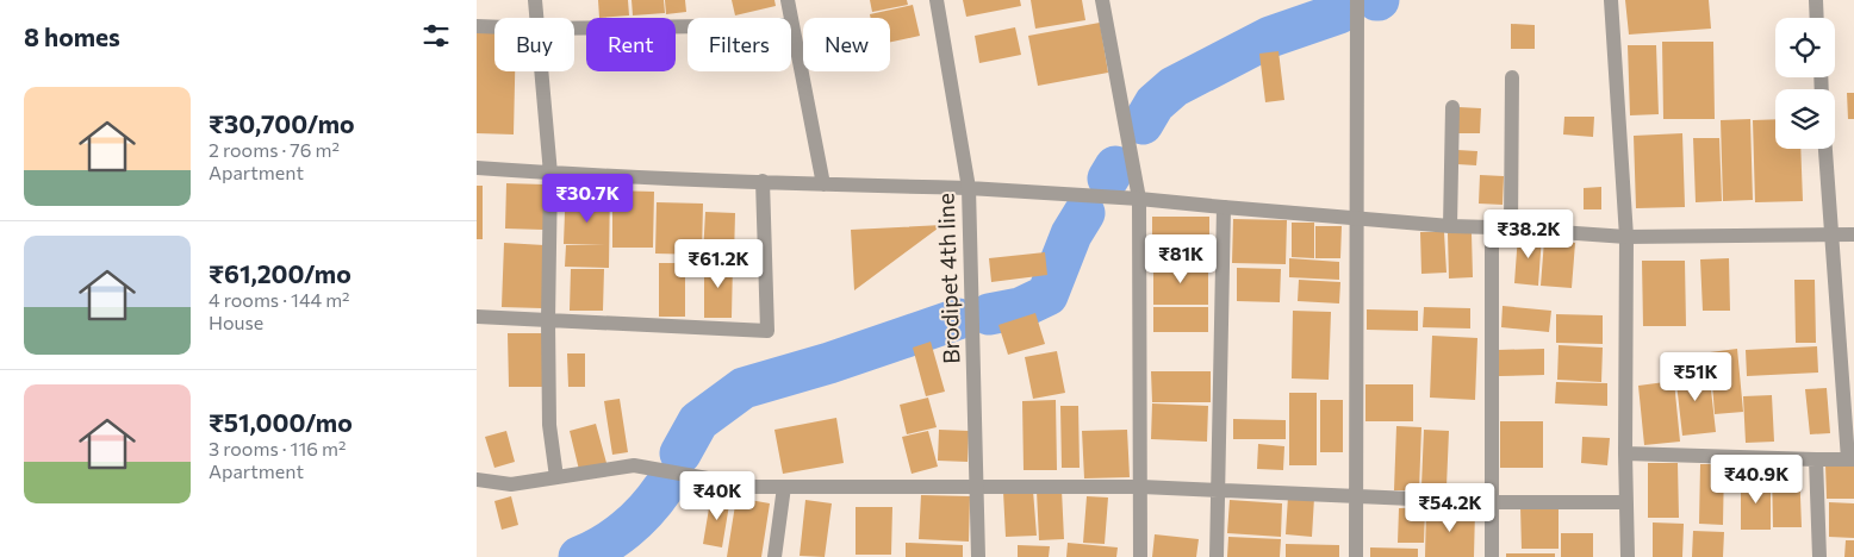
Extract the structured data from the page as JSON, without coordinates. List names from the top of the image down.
{
  "streets": {
    "street": ["Brodipet 4th line"]
  },
  "page": {
    "heading": "8 homes",
    "chip": [
      "Buy",
      "Rent",
      "Filters",
      "New"
    ],
    "list": [
      {
        "name": "₹30,700/mo",
        "note": "2 rooms · 76 m² · Apartment"
      },
      {
        "name": "₹61,200/mo",
        "note": "4 rooms · 144 m² · House"
      },
      {
        "name": "₹51,000/mo",
        "note": "3 rooms · 116 m² · Apartment"
      }
    ],
    "price": [
      "₹30.7K",
      "₹38.2K",
      "₹81K",
      "₹61.2K",
      "₹51K",
      "₹40.9K",
      "₹40K",
      "₹54.2K"
    ]
  }
}
